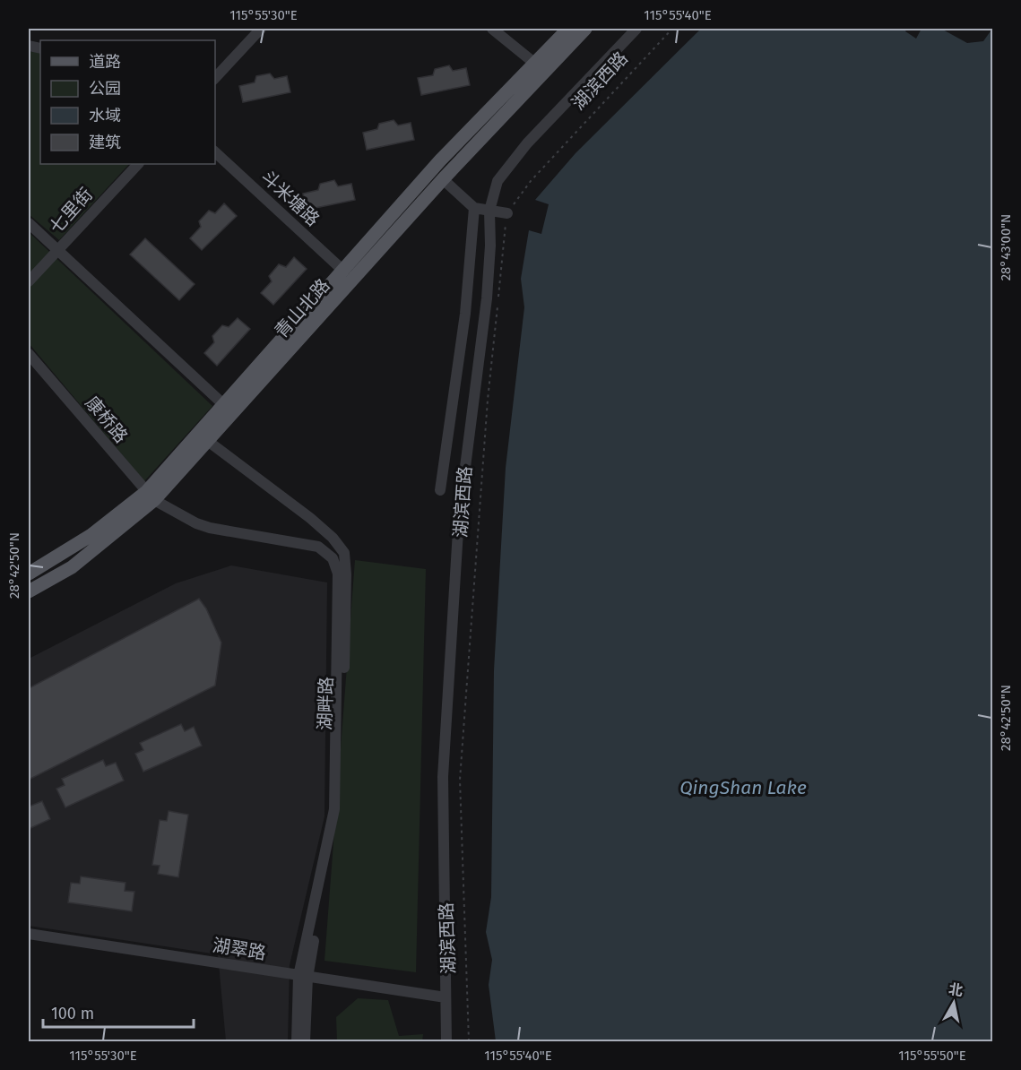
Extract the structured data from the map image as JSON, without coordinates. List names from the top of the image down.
{
  "streets": {
    "main road": ["青山北路"],
    "street": [
      "湖滨西路",
      "斗米塘路",
      "七里街",
      "康桥路",
      "湖畔路",
      "湖翠路"
    ]
  },
  "crossings": [
    ["湖滨西路", "湖翠路"],
    ["斗米塘路", "青山北路"],
    ["青山北路", "康桥路"],
    ["青山北路", "湖畔路"],
    ["康桥路", "湖畔路"],
    ["湖畔路", "湖翠路"]
  ],
  "water": ["QingShan Lake"],
  "legend": [
    "道路",
    "公园",
    "水域",
    "建筑"
  ],
  "scale_bar": "100 m",
  "north": "top",
  "coordinates": [
    "115°55'30\"E",
    "115°55'40\"E",
    "28°43'00\"N",
    "28°42'50\"N",
    "115°55'50\"E"
  ]
}
